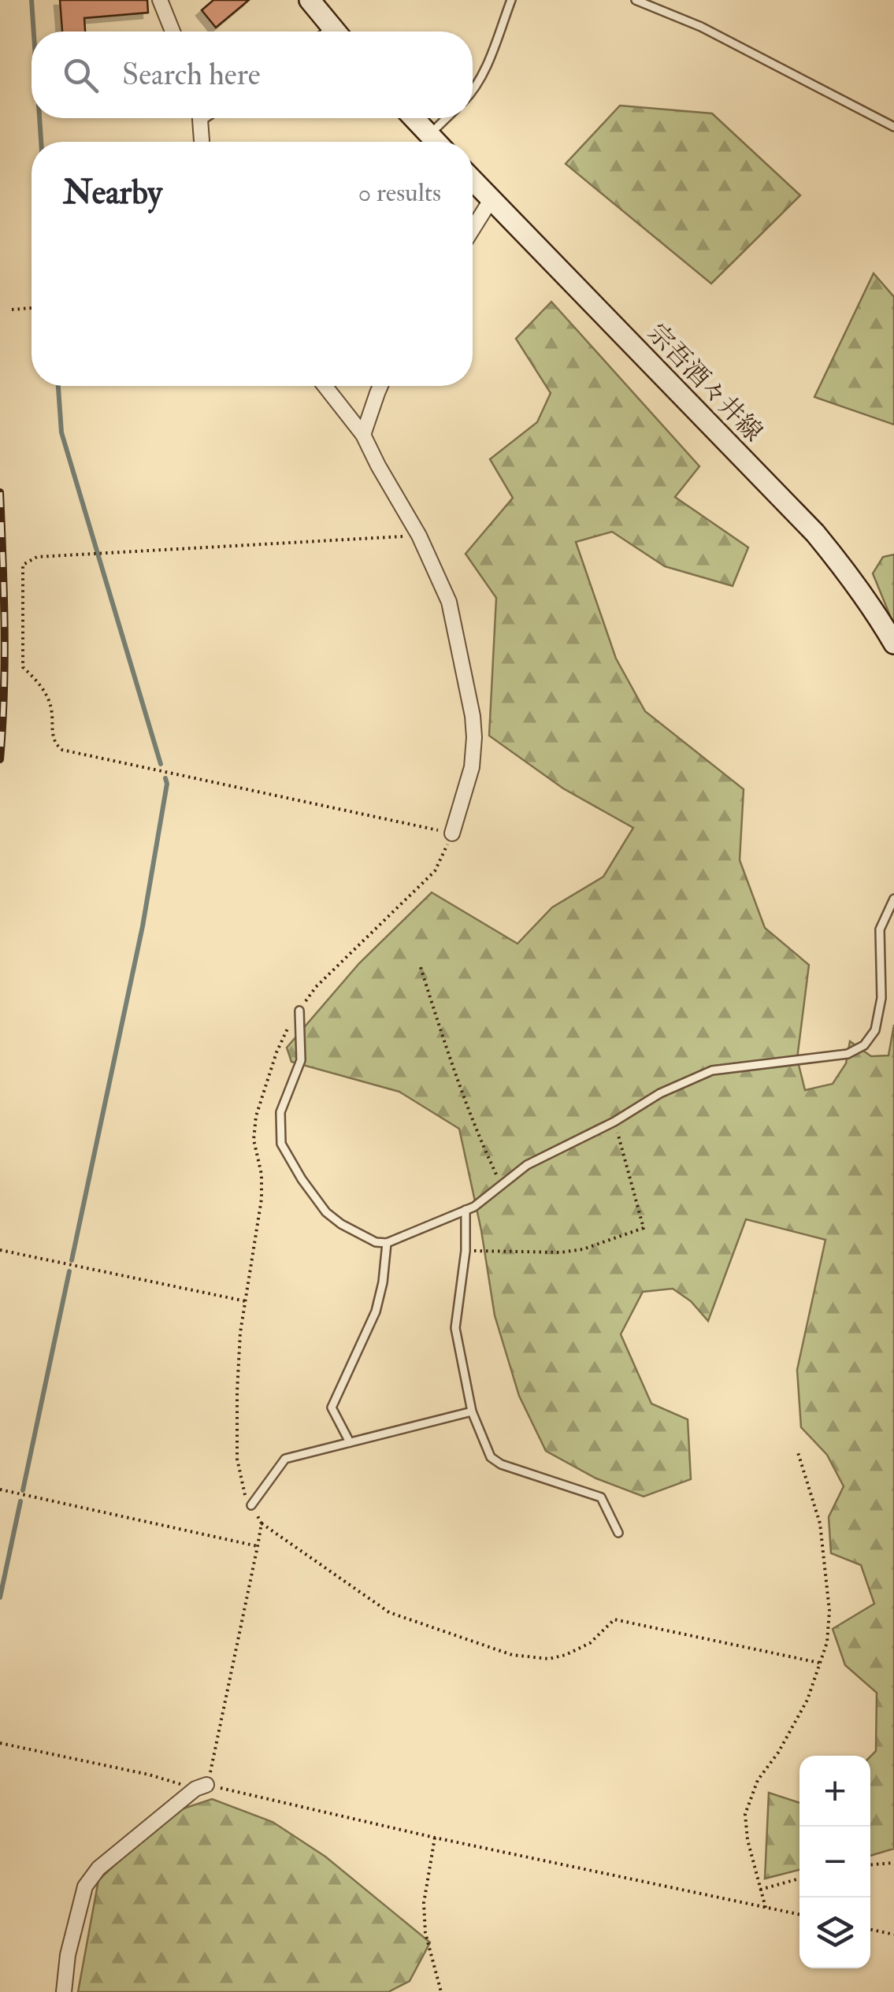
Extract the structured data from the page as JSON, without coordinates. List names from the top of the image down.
{
  "streets": {
    "main road": ["宗吾酒々井線"]
  },
  "page": {
    "search": "Search here",
    "heading": ["Nearby", "0 results"],
    "map_buttons": ["+", "−"]
  }
}
